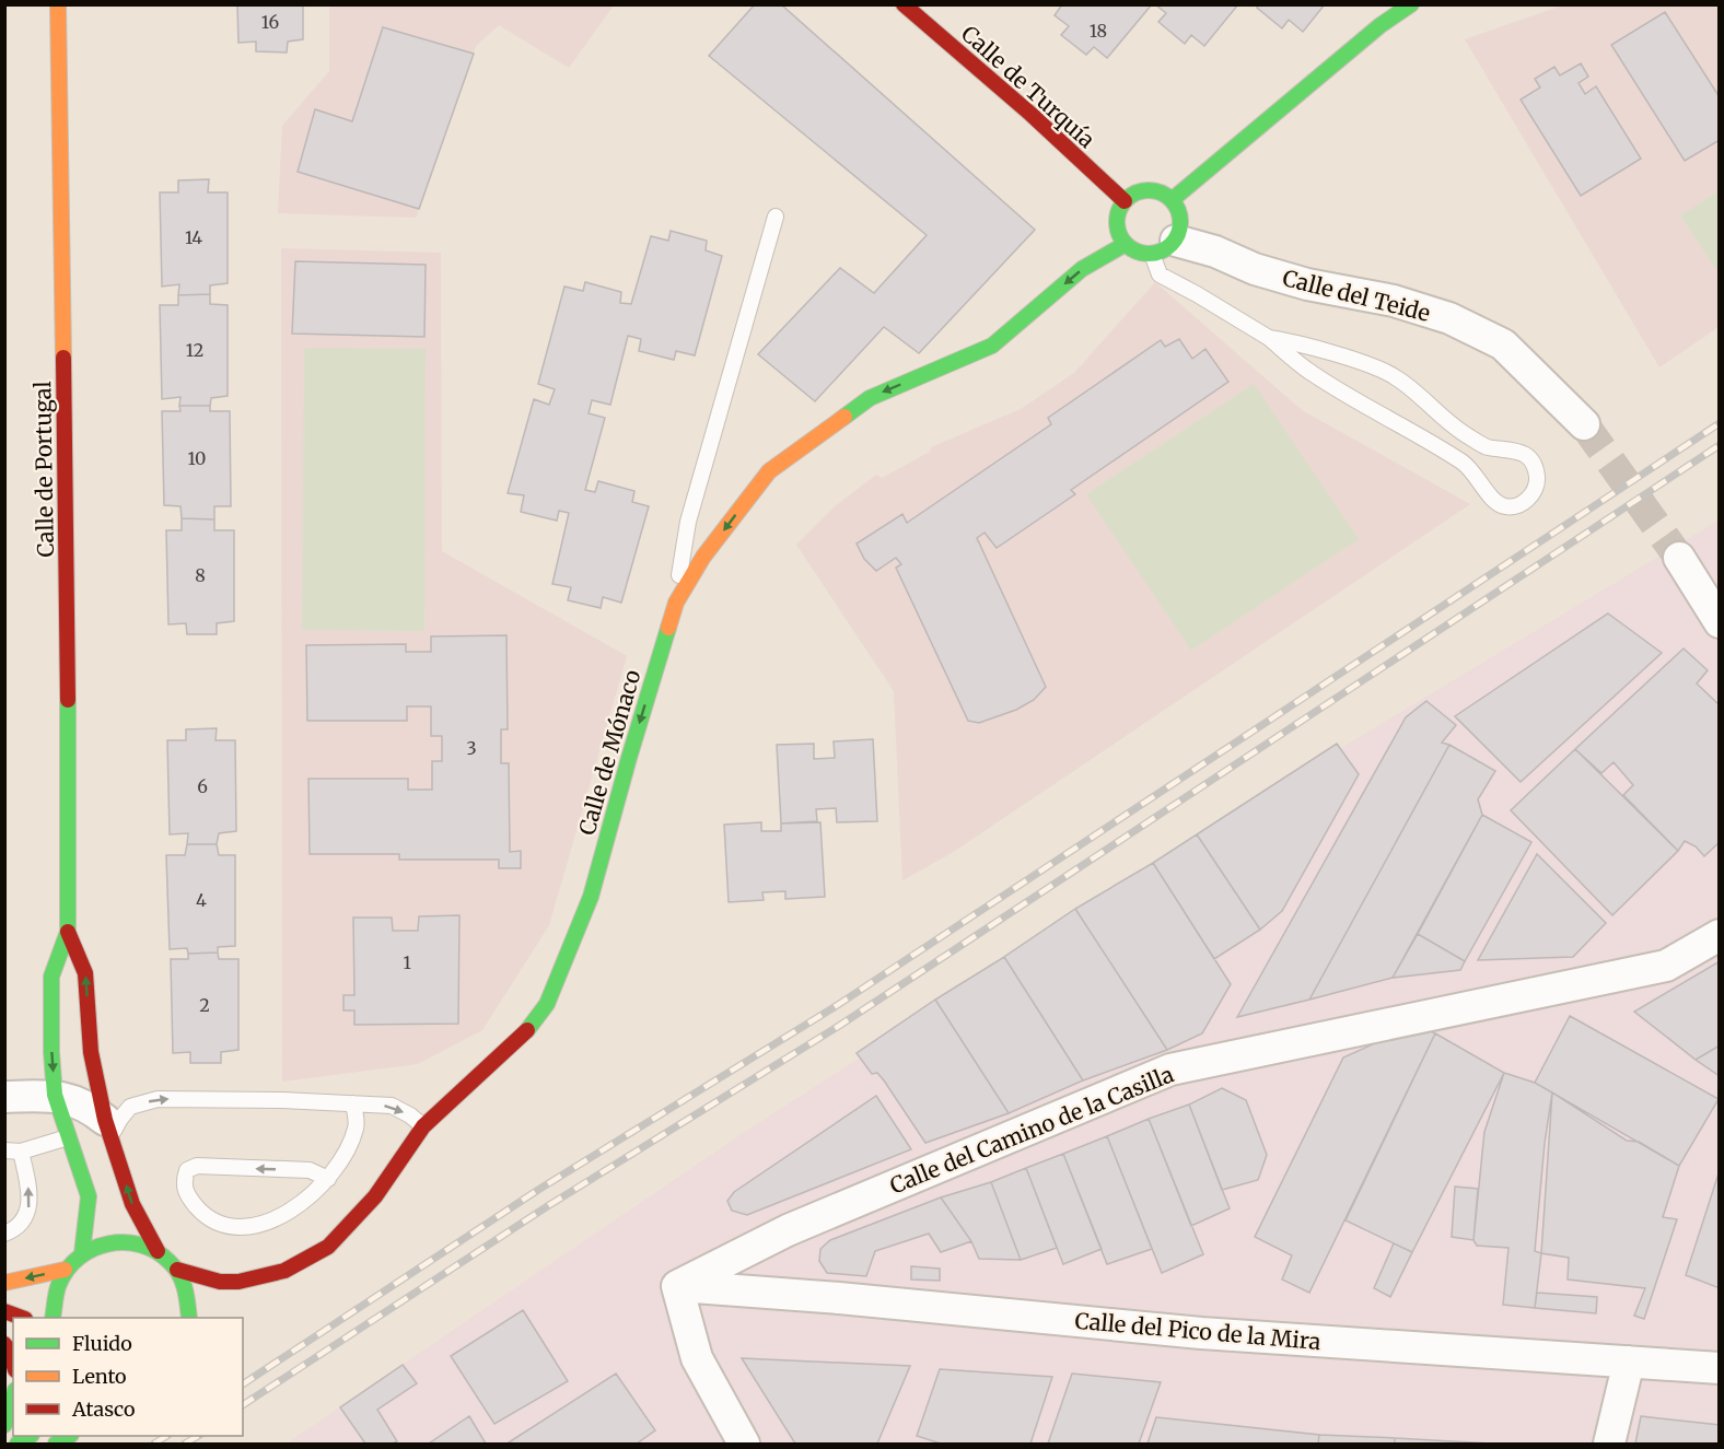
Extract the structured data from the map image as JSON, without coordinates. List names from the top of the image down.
{
  "streets": {
    "street": [
      "Calle de Turquía",
      "Calle del Teide",
      "Calle de Portugal",
      "Calle de Mónaco",
      "Calle del Camino de la Casilla",
      "Calle del Pico de la Mira"
    ]
  },
  "crossings": [
    ["Calle de Turquía", "Calle del Teide"],
    ["Calle de Turquía", "Calle de Mónaco"],
    ["Calle del Teide", "Calle de Mónaco"],
    ["Calle del Camino de la Casilla", "Calle del Pico de la Mira"]
  ],
  "one_way": ["Calle de Mónaco"],
  "house_numbers": [
    "16",
    "18",
    "14",
    "12",
    "10",
    "8",
    "3",
    "6",
    "4",
    "1",
    "2"
  ],
  "legend": ["Fluido", "Lento", "Atasco"]
}
